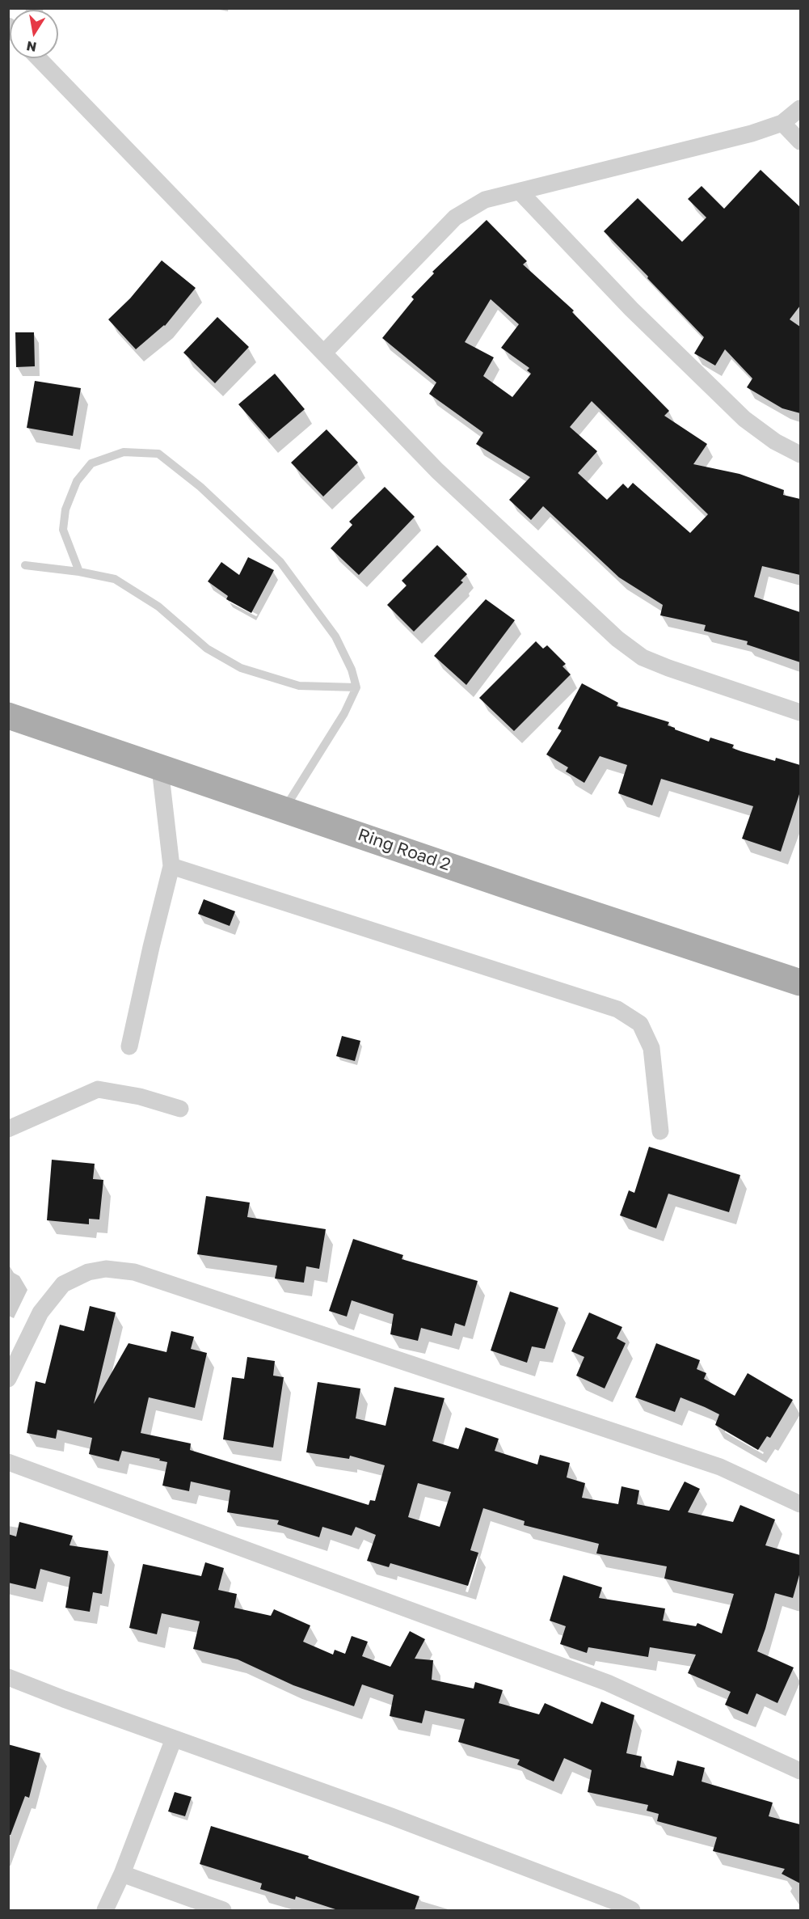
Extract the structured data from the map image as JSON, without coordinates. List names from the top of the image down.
{
  "streets": {
    "main road": ["Ring Road 2"]
  },
  "north": "bottom"
}
